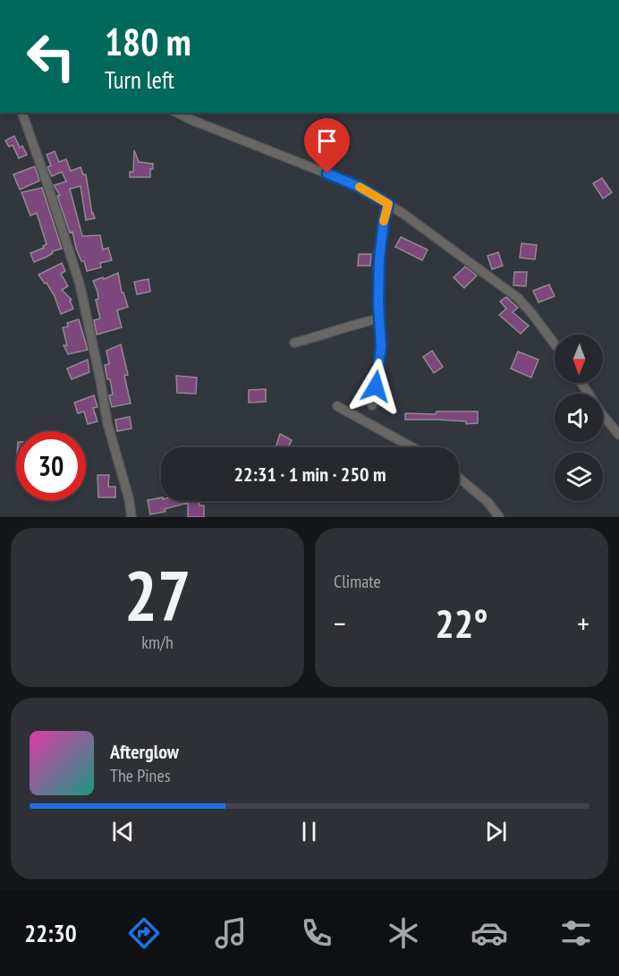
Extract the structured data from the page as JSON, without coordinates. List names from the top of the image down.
{
  "north": "bottom",
  "page": {
    "turn": ["180 m", "Turn left"],
    "limit": "30",
    "trip": "22:31 · 1 min · 250 m",
    "tile": [
      ["27", "km/h"],
      "Climate"
    ],
    "heat": ["−", "22°", "+"],
    "song": ["Afterglow", "The Pines"],
    "tabs": "22:30"
  }
}
